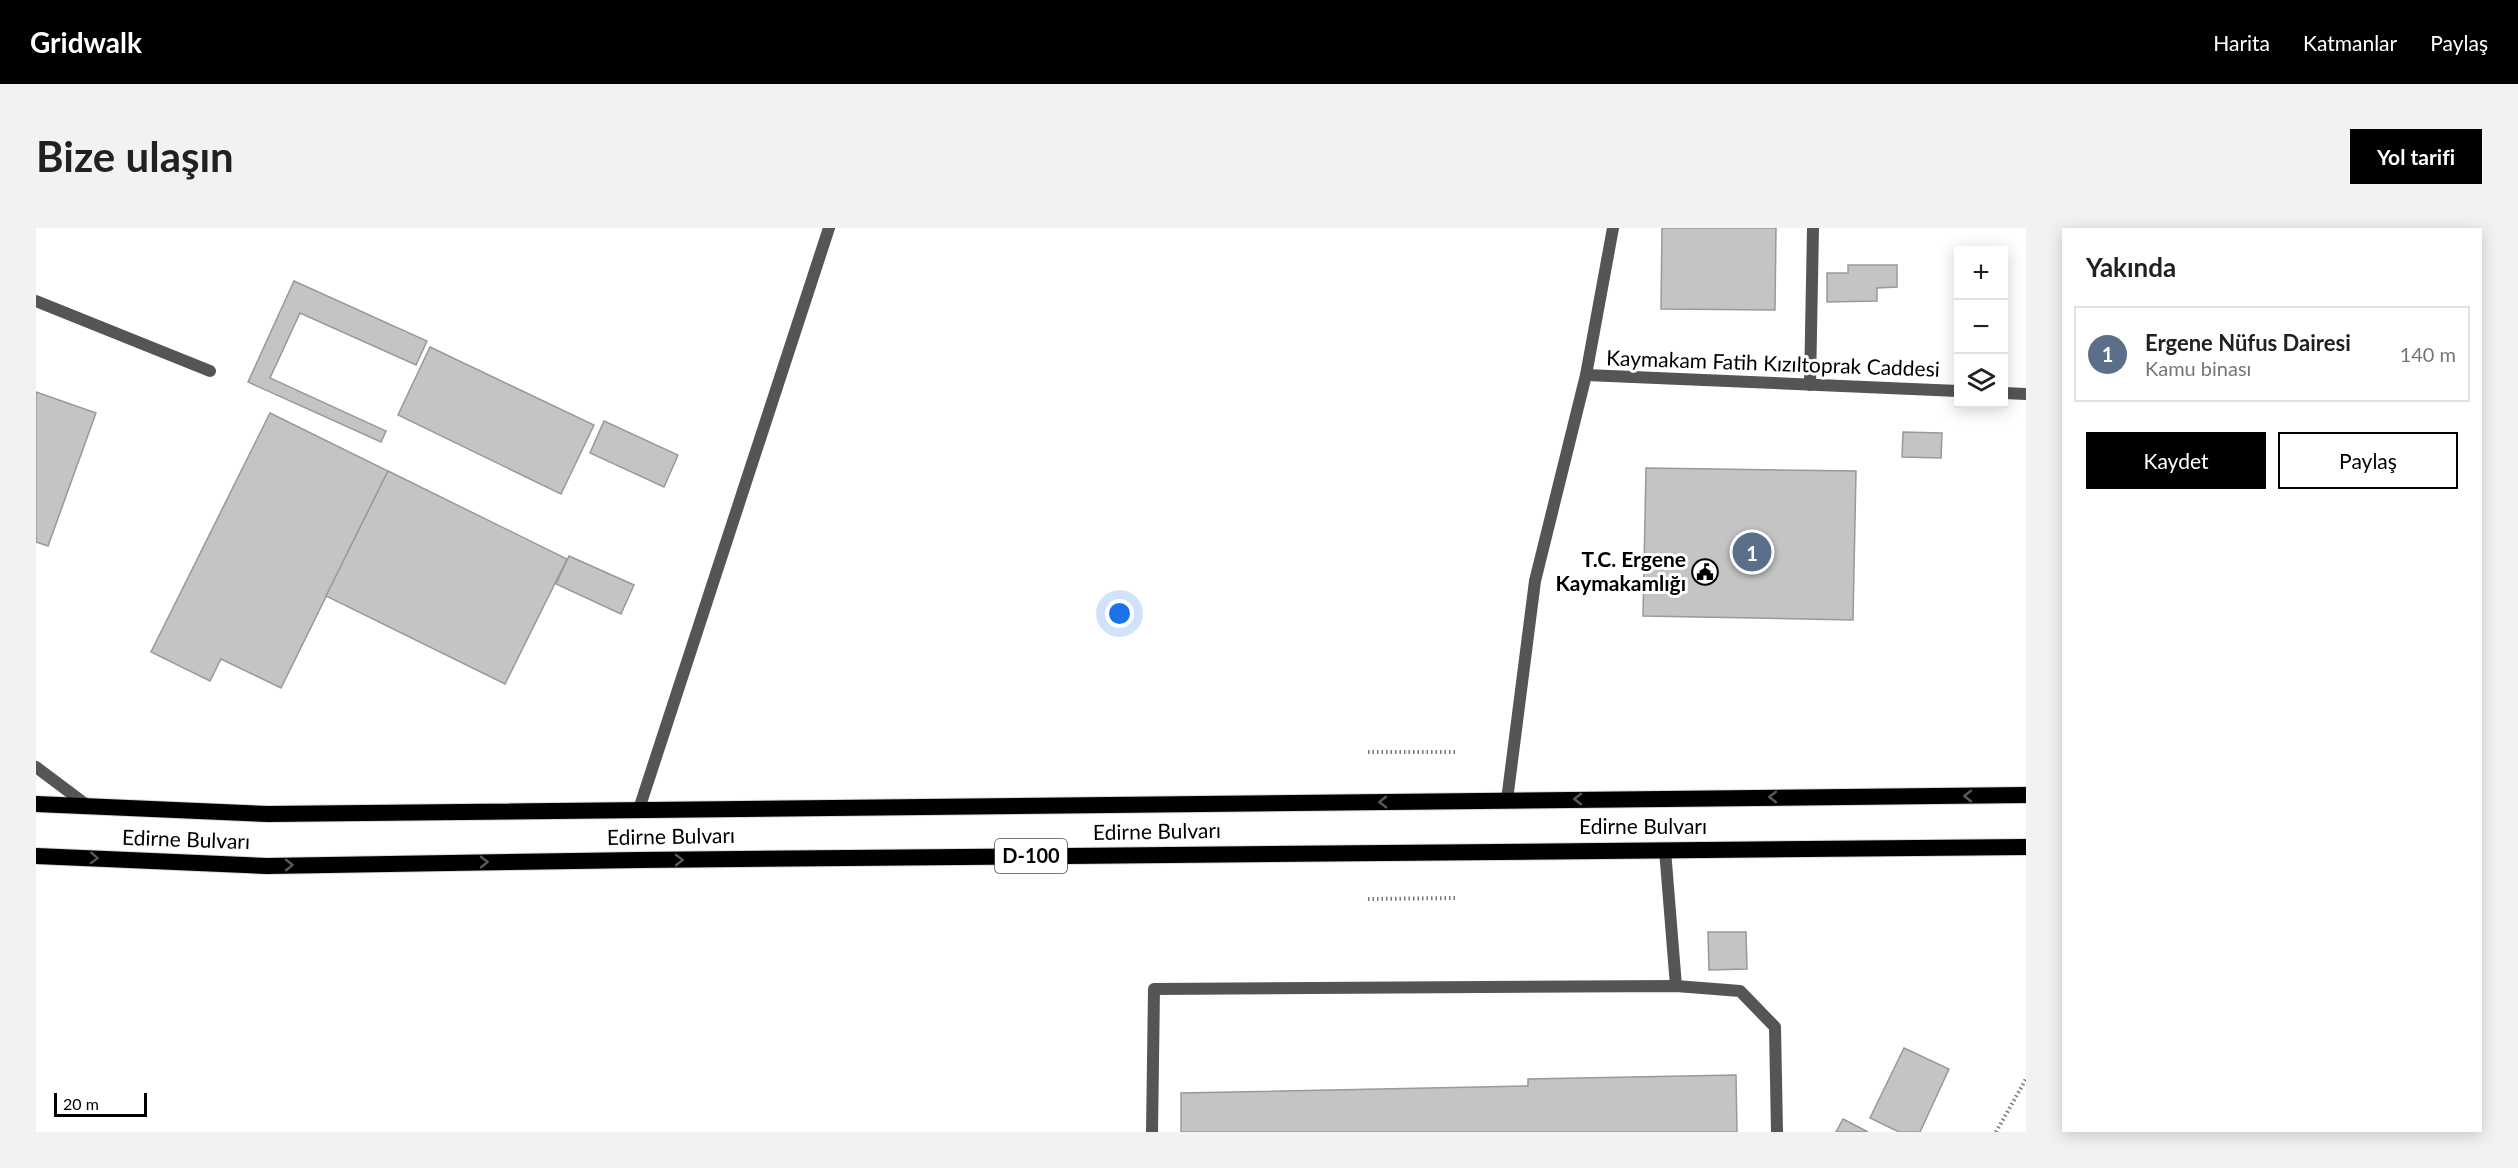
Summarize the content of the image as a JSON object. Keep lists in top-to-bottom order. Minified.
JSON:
{"streets":{"highway":["Edirne Bulvarı","D-100"],"street":["Kaymakam Fatih Kızıltoprak Caddesi"]},"places":{"public building":["T.C. Ergene Kaymakamlığı"]},"scale_bar":"20 m","page":{"header":"Gridwalk","nav":["Harita","Katmanlar","Paylaş"],"buttons":["Yol tarifi",["Kaydet","Paylaş"]],"title":"Bize ulaşın","heading":"Yakında","map_buttons":["+","−"],"list":[{"mark":"1","name":"Ergene Nüfus Dairesi","note":"Kamu binası","value":"140 m"}],"pins":"1","scale":"20 m"}}
